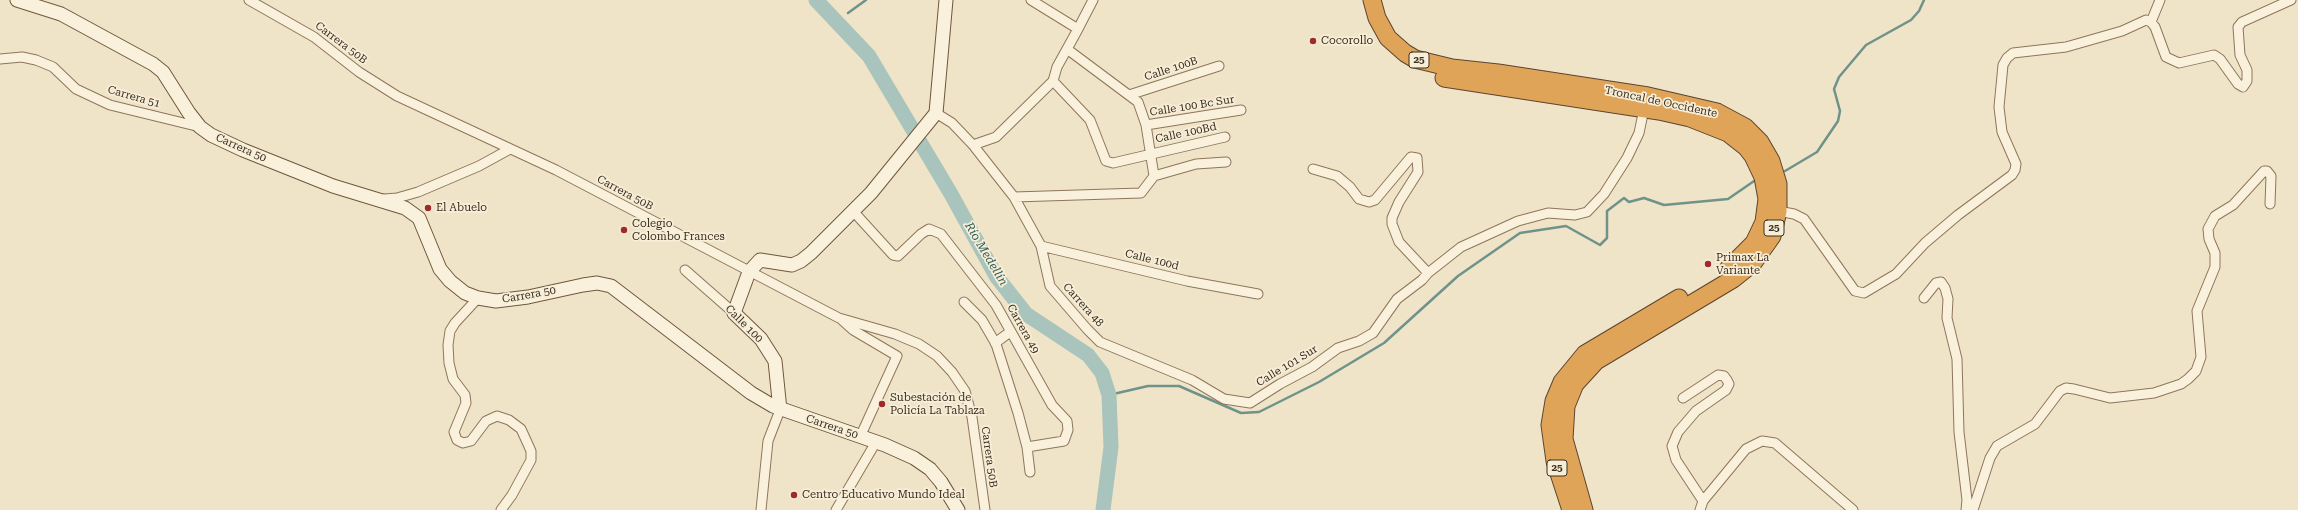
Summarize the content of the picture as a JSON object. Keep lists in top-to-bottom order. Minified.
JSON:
{"streets":{"highway":["25","Troncal de Occidente"],"main road":["Carrera 50","Calle 100"],"street":["Carrera 50B","Calle 100B","Carrera 51","Calle 100 Bc Sur","Calle 100Bd","Calle 100d","Carrera 48","Carrera 49","Calle 101 Sur"]},"crossings":[["Carrera 51","Carrera 50"],["Troncal de Occidente","Calle 101 Sur"],["Carrera 50","Calle 100"],["Calle 100d","Carrera 48"],["Carrera 48","Calle 101 Sur"]],"water":["Río Medellín"],"places":["Cocorollo","El Abuelo","Colegio Colombo Frances","Primax La Variante","Subestación de Policía La Tablaza","Centro Educativo Mundo Ideal"]}
